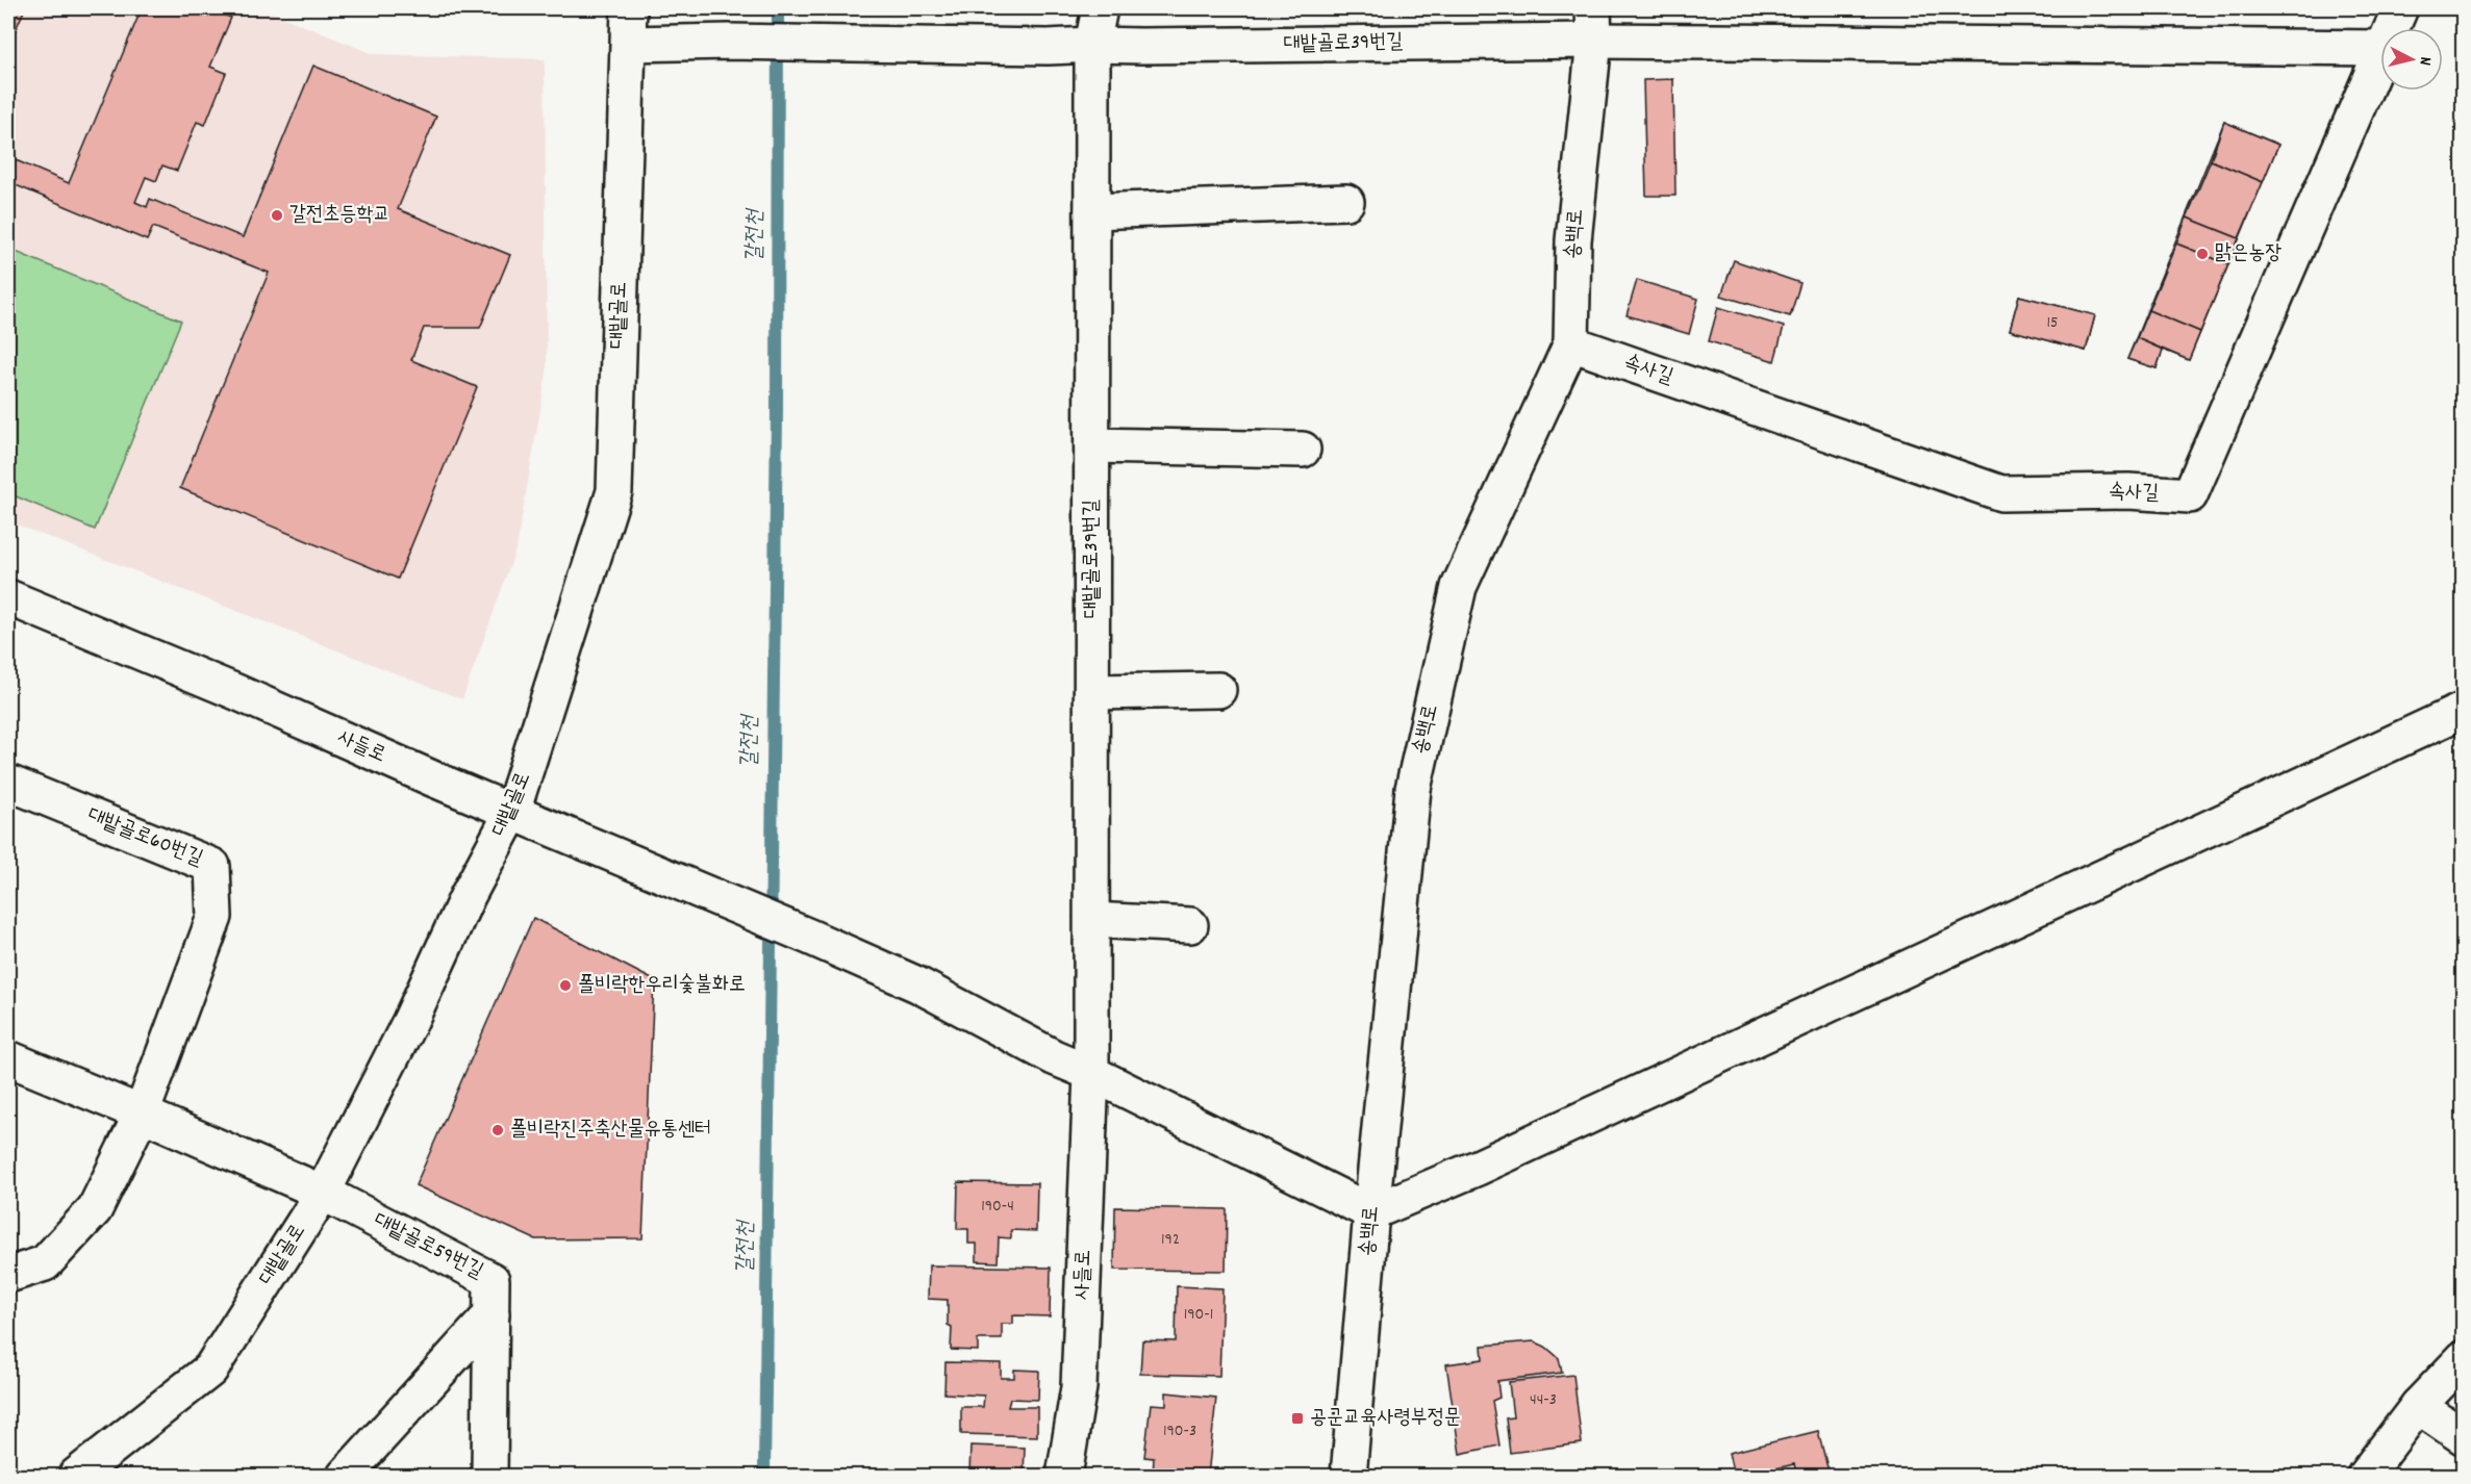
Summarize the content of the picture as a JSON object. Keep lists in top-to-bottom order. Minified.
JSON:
{"streets":{"street":["대밭골로39번길","송백로","대밭골로","속사길","사들로","대밭골로60번길","대밭골로59번길"]},"crossings":[["대밭골로39번길","송백로"],["대밭골로39번길","대밭골로"],["대밭골로39번길","사들로"],["송백로","속사길"],["대밭골로","사들로"],["대밭골로","대밭골로59번길"]],"water":["갈전천"],"places":{"other":["갈전초등학교","맑은농장","폴비락한우리숯불화로","폴비락진주축산물유통센터"],"transit":["공군교육사령부정문"]},"house_numbers":["15","190-4","192","190-1","44-3","190-3"],"north":"right"}
